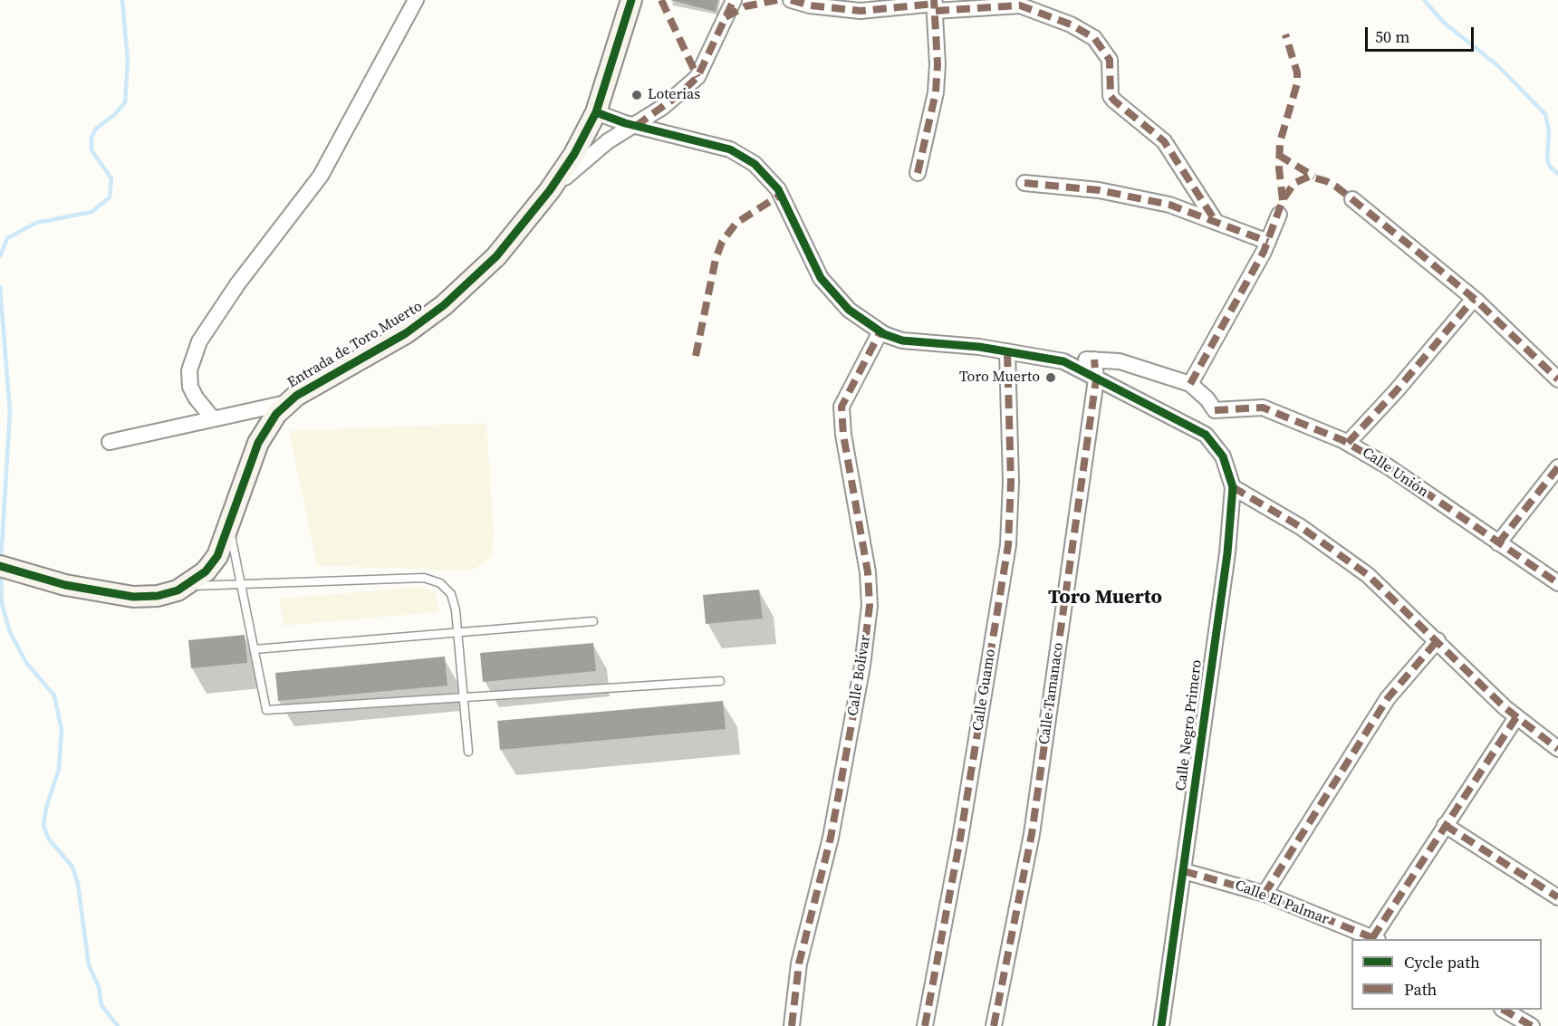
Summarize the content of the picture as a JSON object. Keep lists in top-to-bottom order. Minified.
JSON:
{"streets":{"street":["Entrada de Toro Muerto","Calle Unión","Calle Bolívar","Calle Guamo","Calle Tamanaco","Calle Negro Primero","Calle El Palmar"]},"crossings":[["Calle Negro Primero","Calle El Palmar"]],"districts":["Toro Muerto"],"places":["Loterias","Toro Muerto"],"legend":["Cycle path","Path"],"scale_bar":"50 m"}
